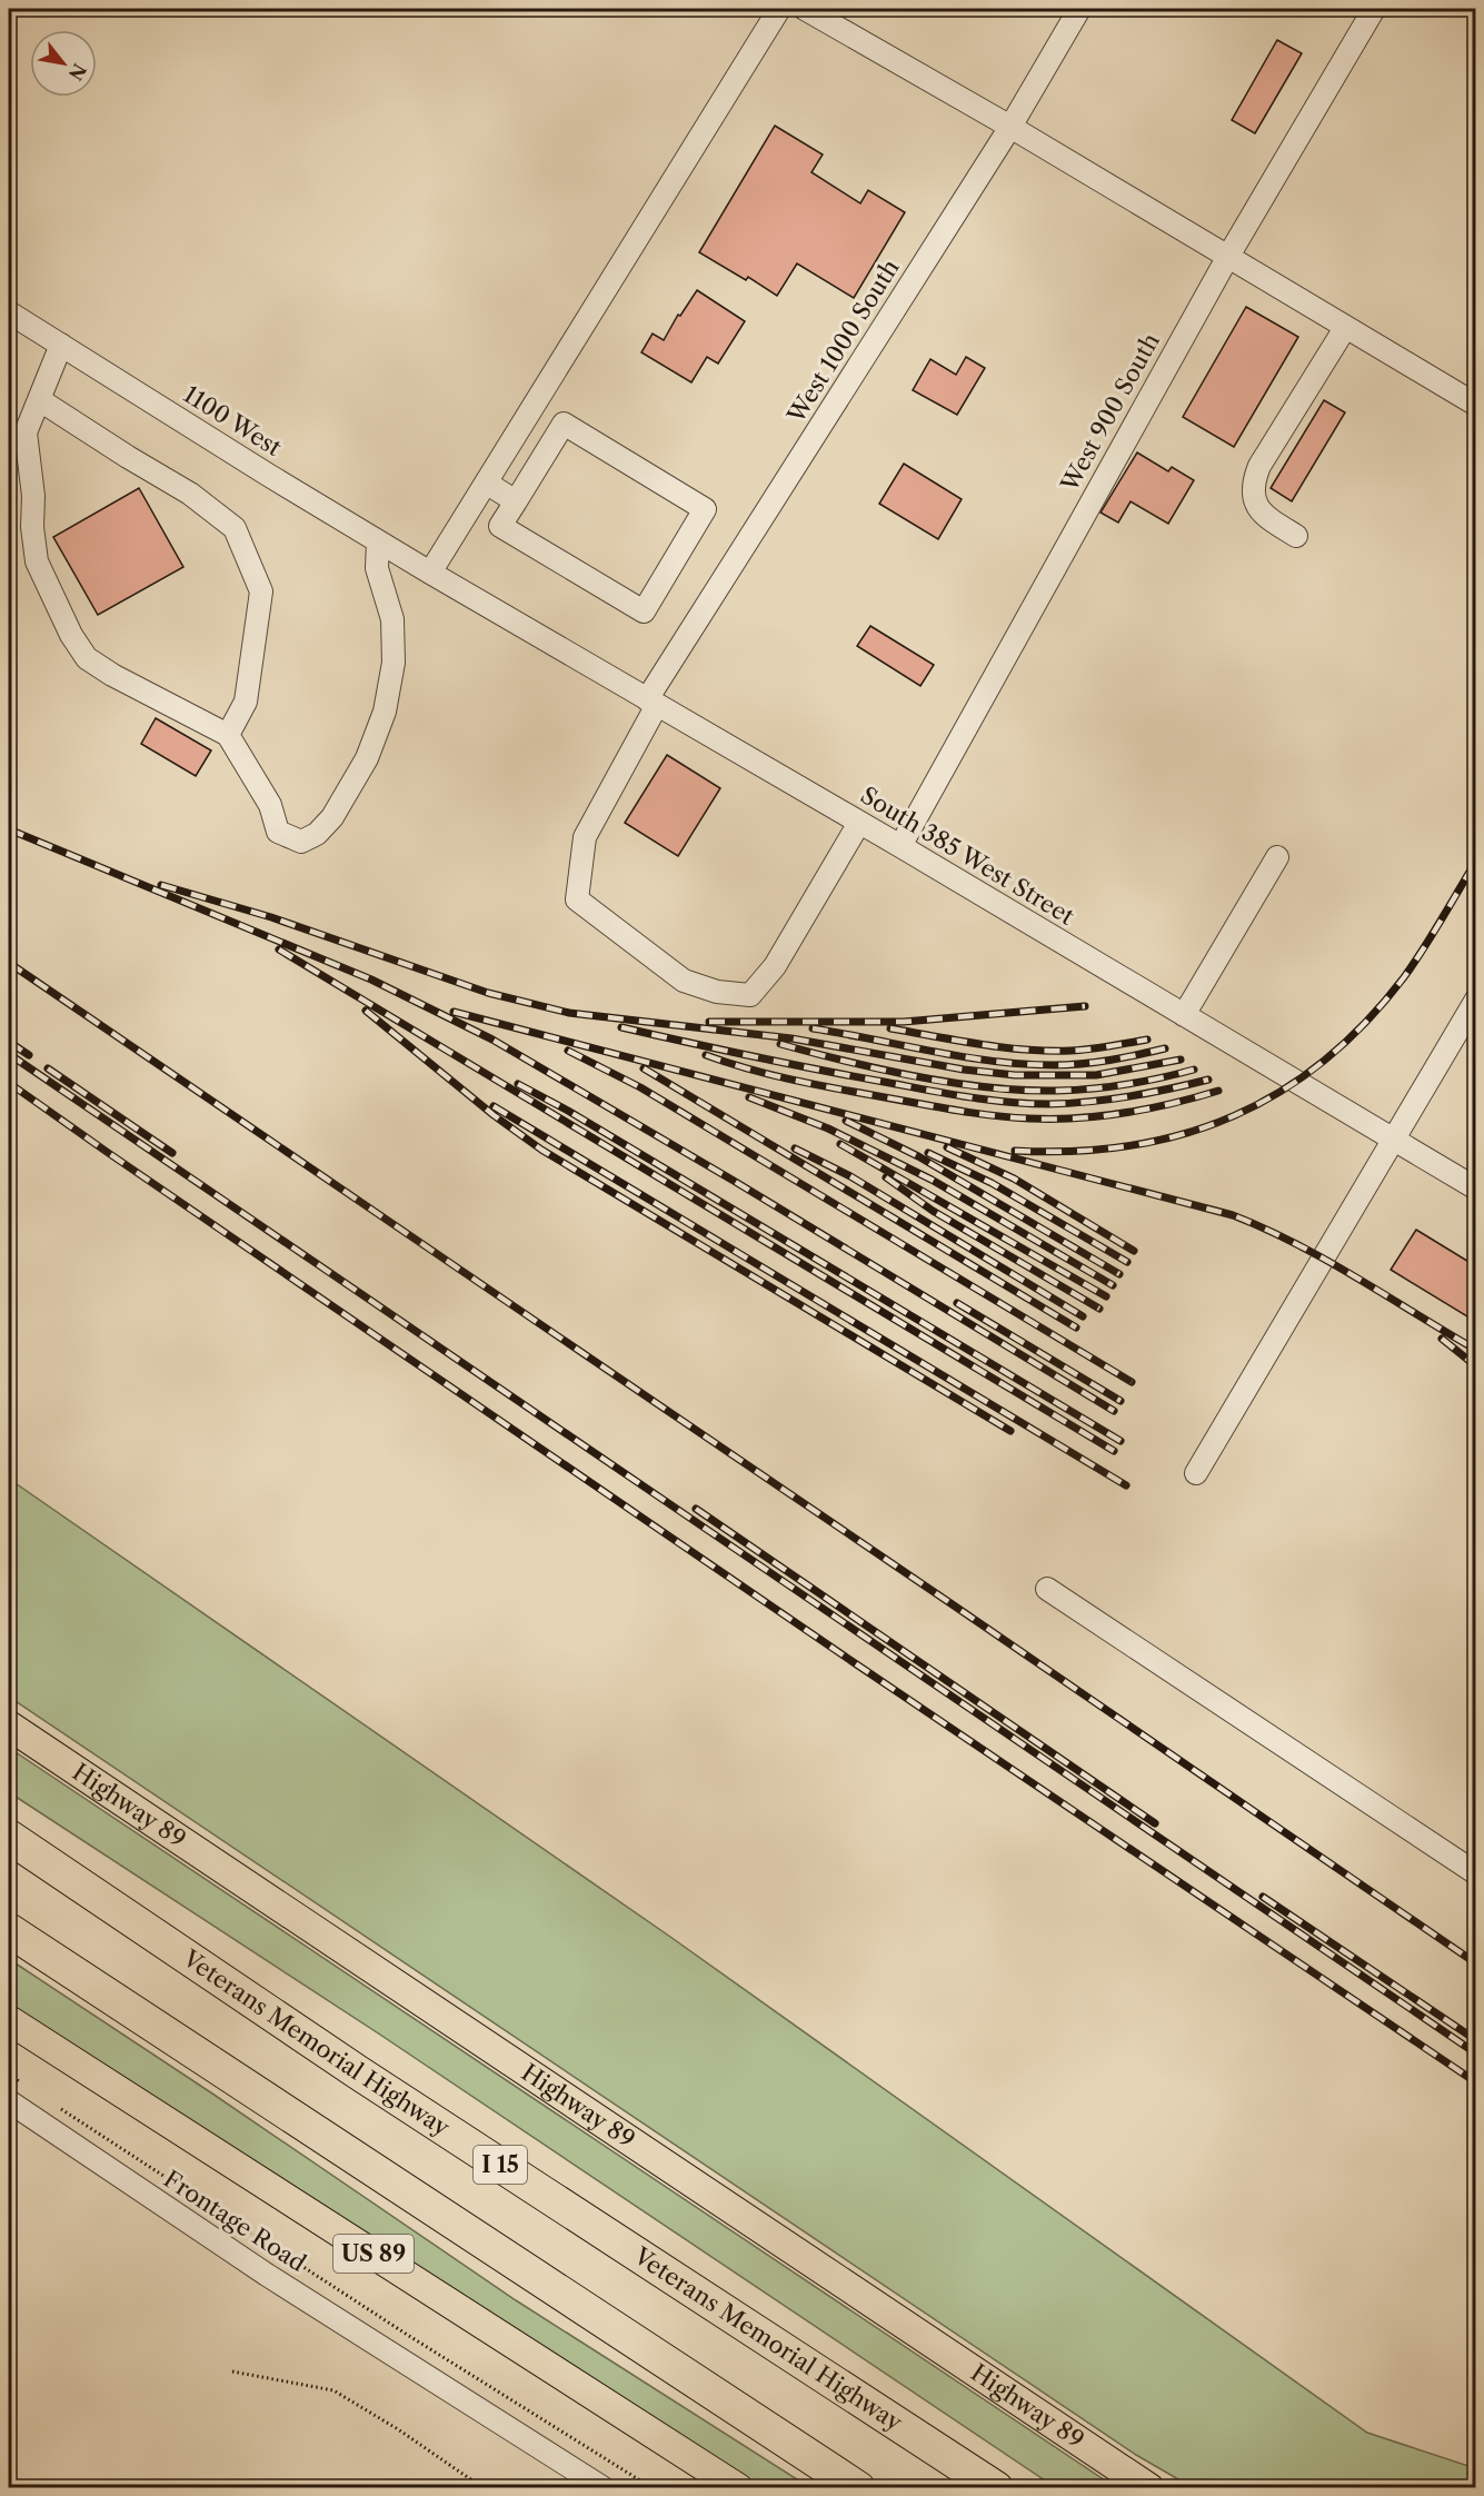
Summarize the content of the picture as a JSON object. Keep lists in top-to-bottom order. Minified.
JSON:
{"streets":{"highway":["Veterans Memorial Highway","I 15"],"main road":["Highway 89","US 89"],"street":["West 1000 South","West 900 South","1100 West","South 385 West Street","Frontage Road"]},"crossings":[["West 1000 South","South 385 West Street"],["West 900 South","South 385 West Street"],["1100 West","South 385 West Street"]],"north":"bottom right"}
